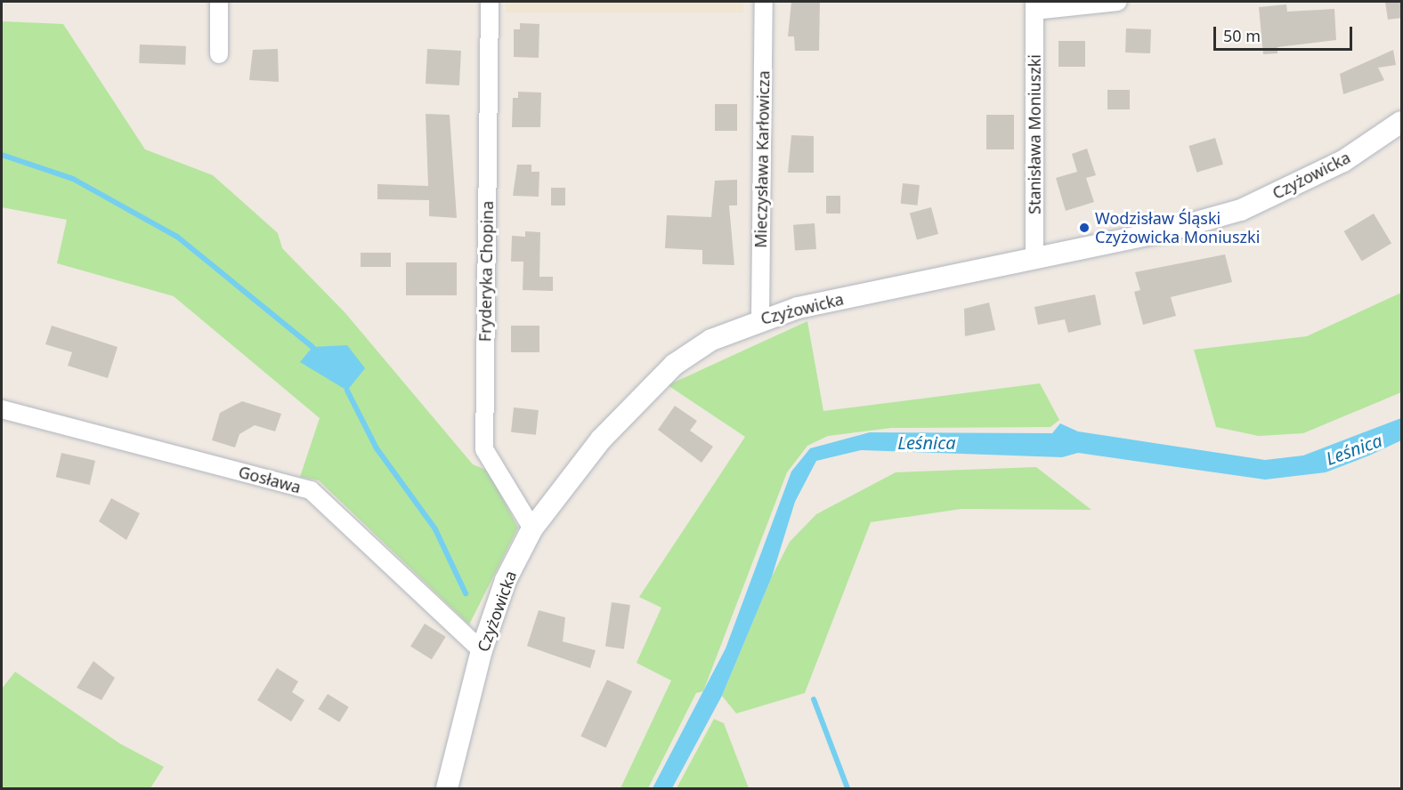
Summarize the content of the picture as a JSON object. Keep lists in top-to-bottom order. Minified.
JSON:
{"streets":{"street":["Stanisława Moniuszki","Mieczysława Karłowicza","Czyżowicka","Fryderyka Chopina","Gosława"]},"crossings":[["Stanisława Moniuszki","Czyżowicka"],["Mieczysława Karłowicza","Czyżowicka"],["Czyżowicka","Fryderyka Chopina"],["Czyżowicka","Gosława"]],"water":["Leśnica"],"places":["Wodzisław Śląski Czyżowicka Moniuszki"],"scale_bar":"50 m"}
